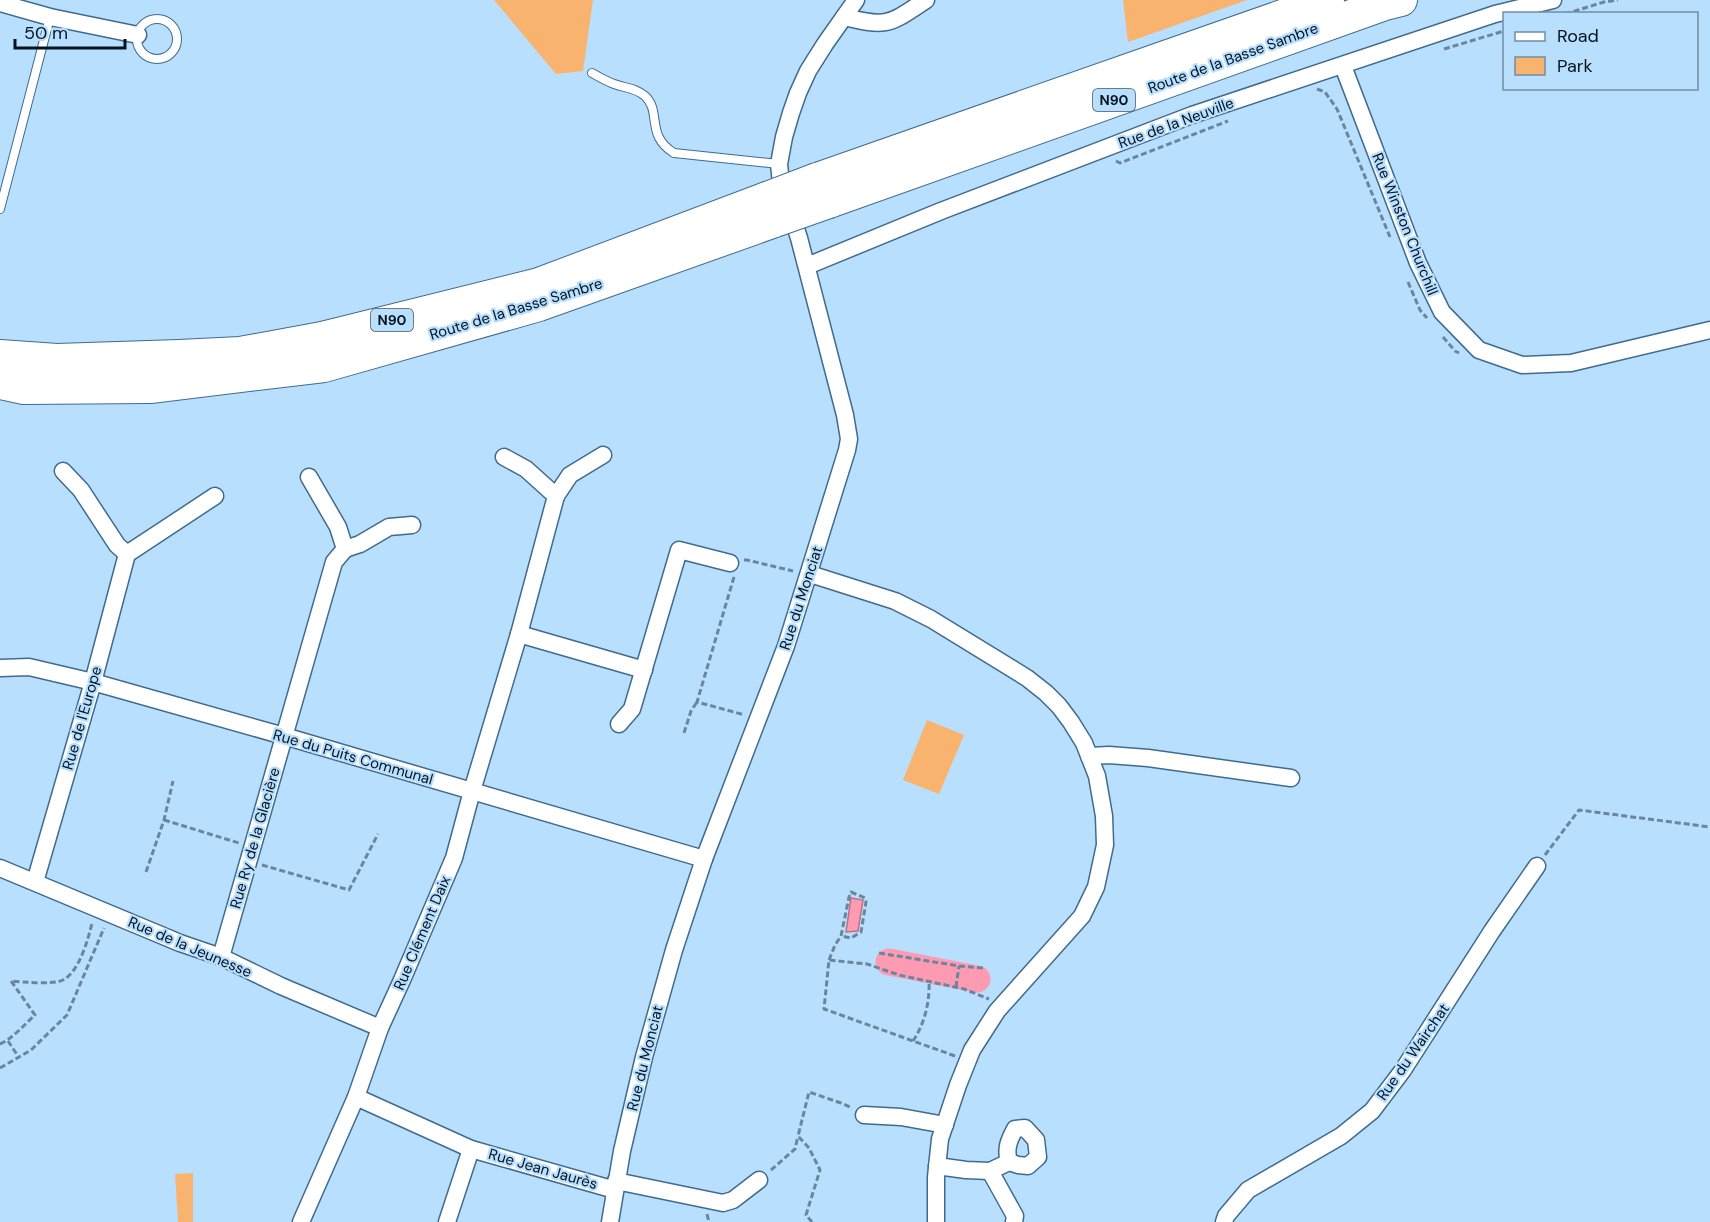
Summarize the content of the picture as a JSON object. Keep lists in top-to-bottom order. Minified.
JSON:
{"streets":{"highway":["Route de la Basse Sambre","N90"],"street":["Rue de la Neuville","Rue Winston Churchill","Rue du Monciat","Rue de l'Europe","Rue du Puits Communal","Rue Ry de la Glacière","Rue Clément Daix","Rue de la Jeunesse","Rue du Wairchat","Rue Jean Jaurès"]},"crossings":[["Route de la Basse Sambre","N90"],["Rue de la Neuville","Rue Winston Churchill"],["Rue de la Neuville","Rue du Monciat"],["Rue du Monciat","Rue du Puits Communal"],["Rue du Monciat","Rue Jean Jaurès"],["Rue de l'Europe","Rue du Puits Communal"],["Rue de l'Europe","Rue de la Jeunesse"],["Rue du Puits Communal","Rue Ry de la Glacière"],["Rue du Puits Communal","Rue Clément Daix"],["Rue Ry de la Glacière","Rue de la Jeunesse"],["Rue Clément Daix","Rue de la Jeunesse"],["Rue Clément Daix","Rue Jean Jaurès"]],"legend":["Road","Park"],"scale_bar":"50 m"}
